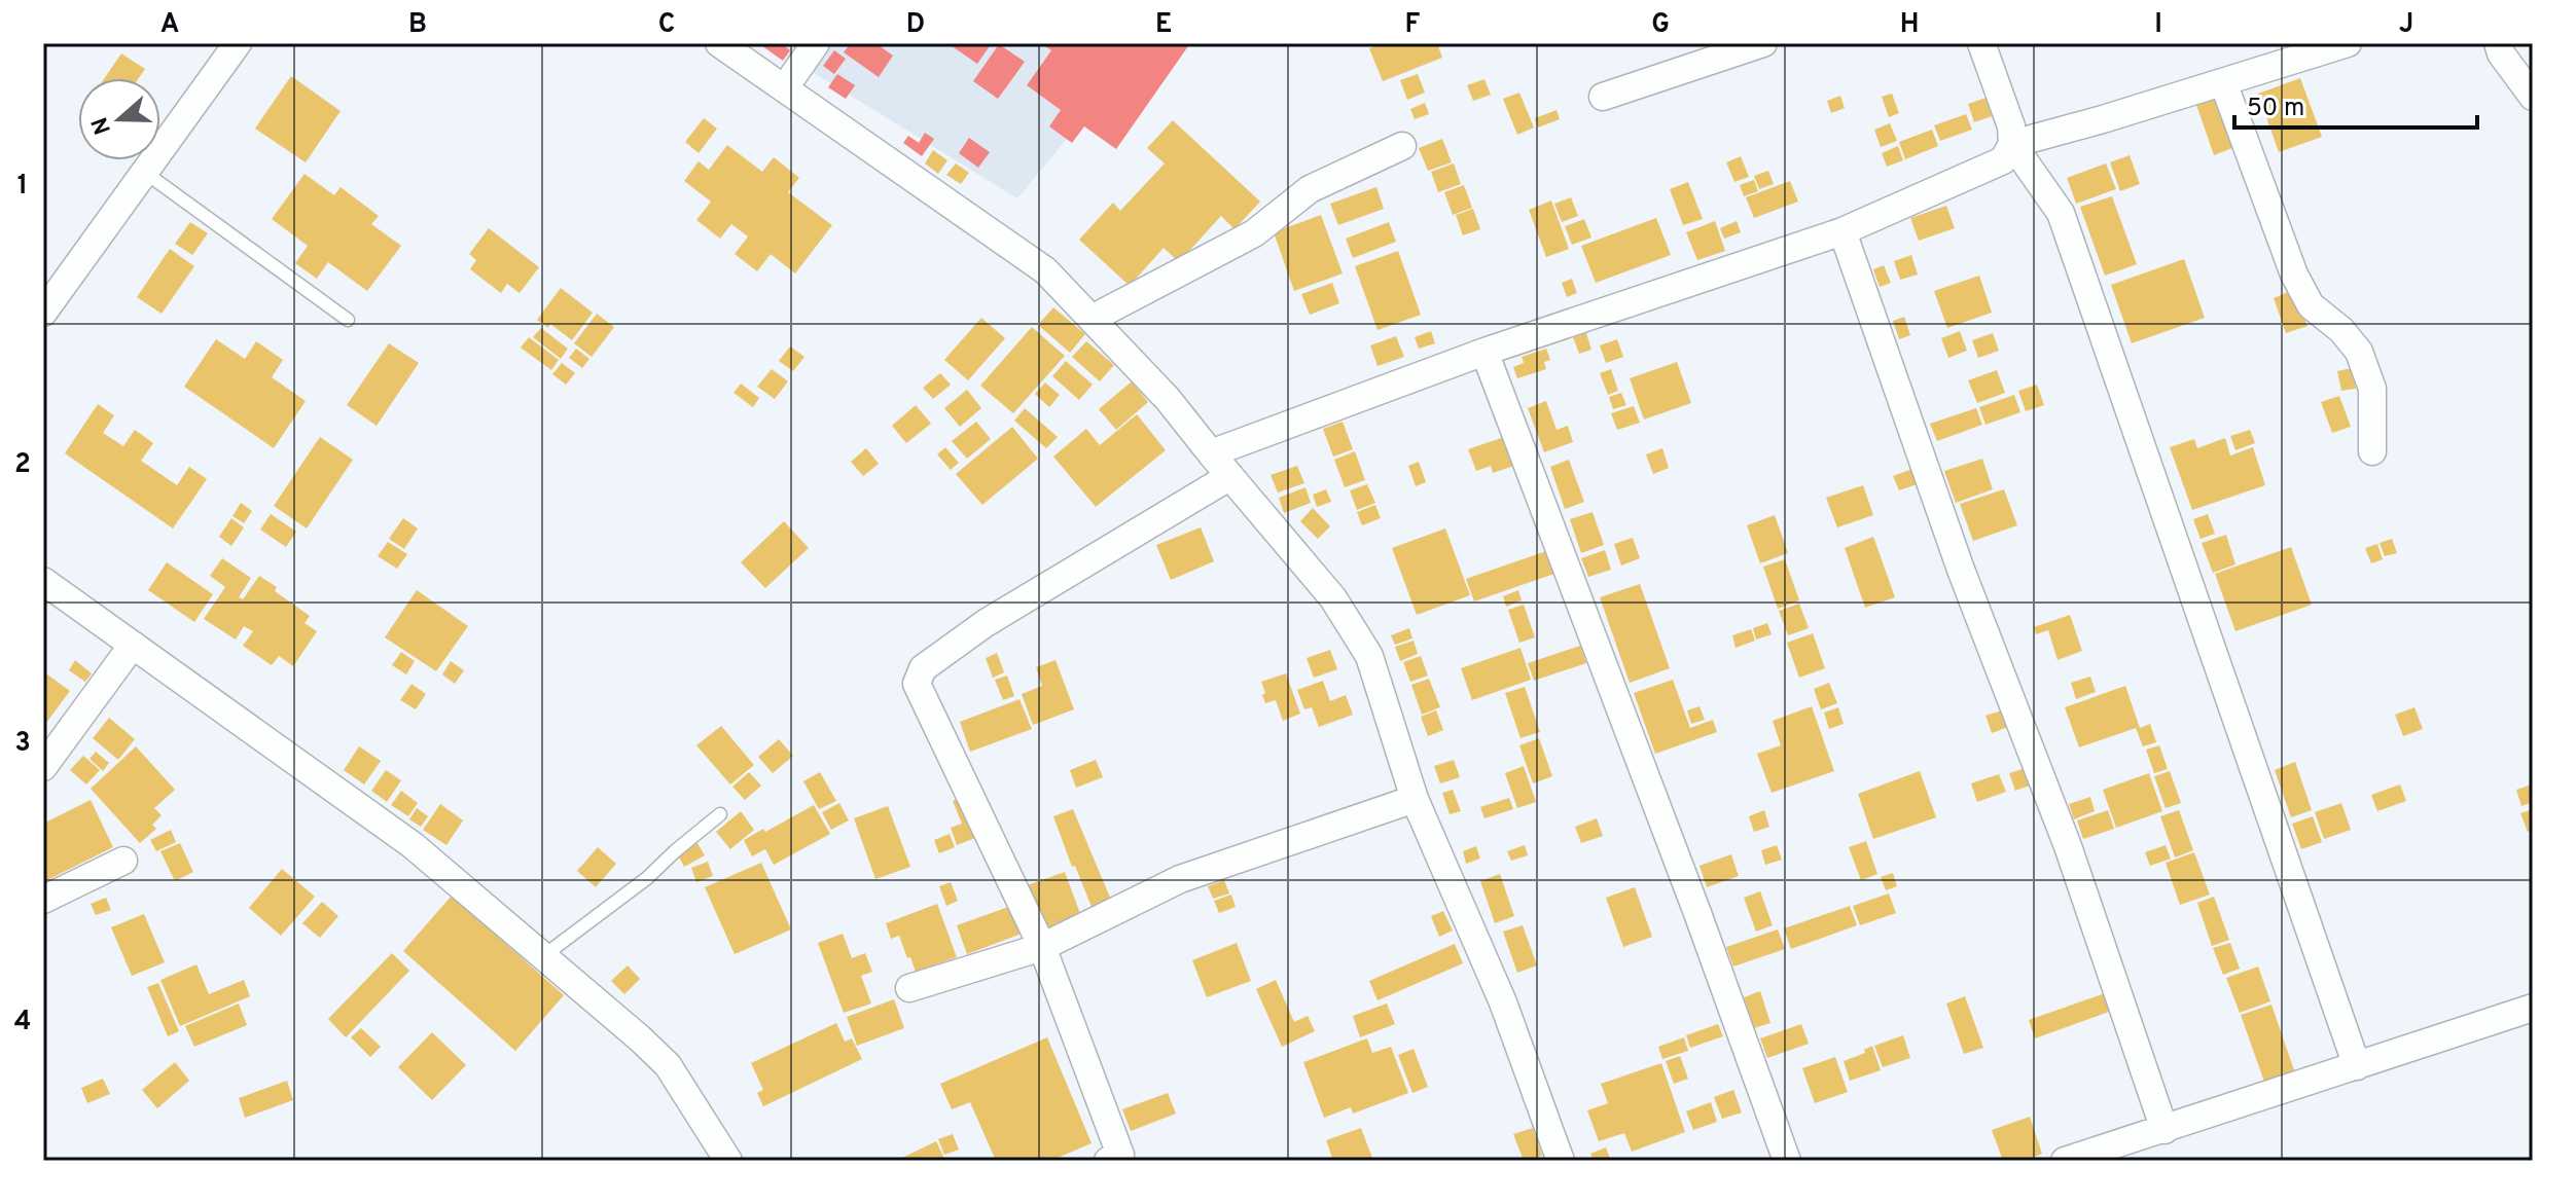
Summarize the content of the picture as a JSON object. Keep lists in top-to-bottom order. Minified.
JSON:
{"scale_bar":"50 m","north":"left","grid":{"columns":["A","B","C","D","E","F","G","H","I","J"],"rows":["1","2","3","4"]}}
